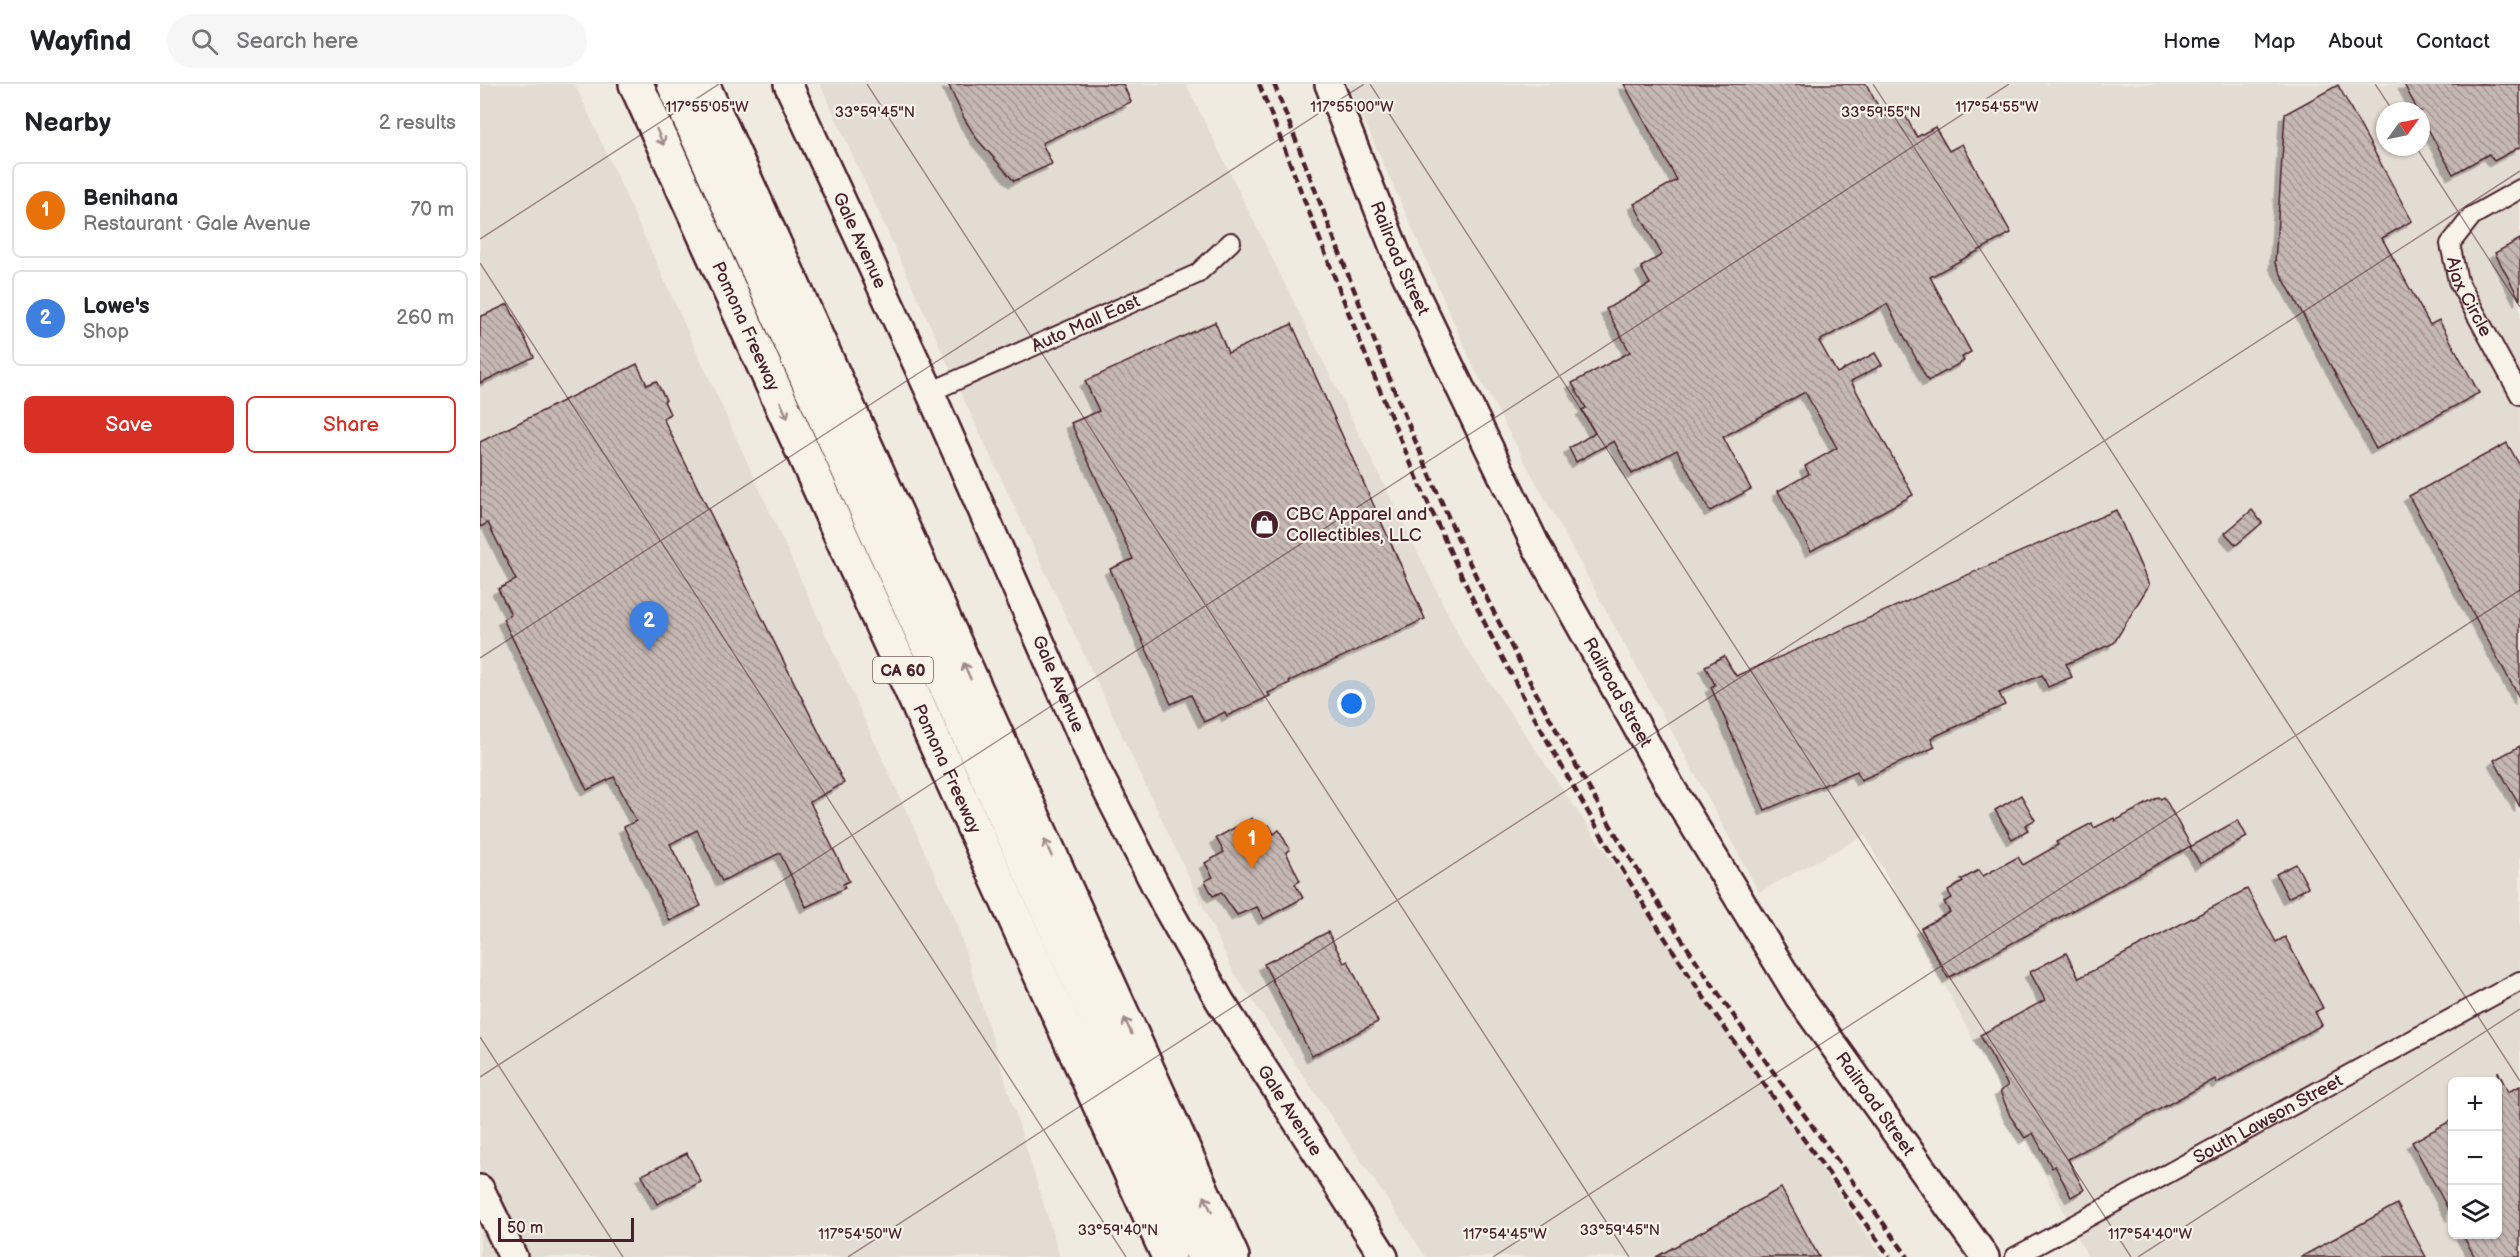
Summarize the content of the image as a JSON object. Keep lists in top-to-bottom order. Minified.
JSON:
{"streets":{"highway":["Pomona Freeway","CA 60"],"street":["Gale Avenue","Railroad Street","Ajax Circle","Auto Mall East","South Lawson Street"]},"crossings":[["Gale Avenue","Auto Mall East"]],"places":{"shop":["CBC Apparel and Collectibles, LLC"]},"scale_bar":"50 m","north":"top right","page":{"header":"Wayfind","search":"Search here","nav":["Home","Map","About","Contact"],"heading":["Nearby","2 results"],"list":[{"mark":"1","name":"Benihana","note":"Restaurant · Gale Avenue","value":"70 m"},{"mark":"2","name":"Lowe's","note":"Shop","value":"260 m"}],"buttons":["Save","Share"],"pins":["2","1"],"map_buttons":["+","−"],"scale":"50 m"},"coordinates":["117°55'05\"W","117°55'00\"W","117°54'55\"W","33°59'45\"N","33°59'55\"N","33°59'40\"N","117°54'50\"W","117°54'45\"W","117°54'40\"W"]}
